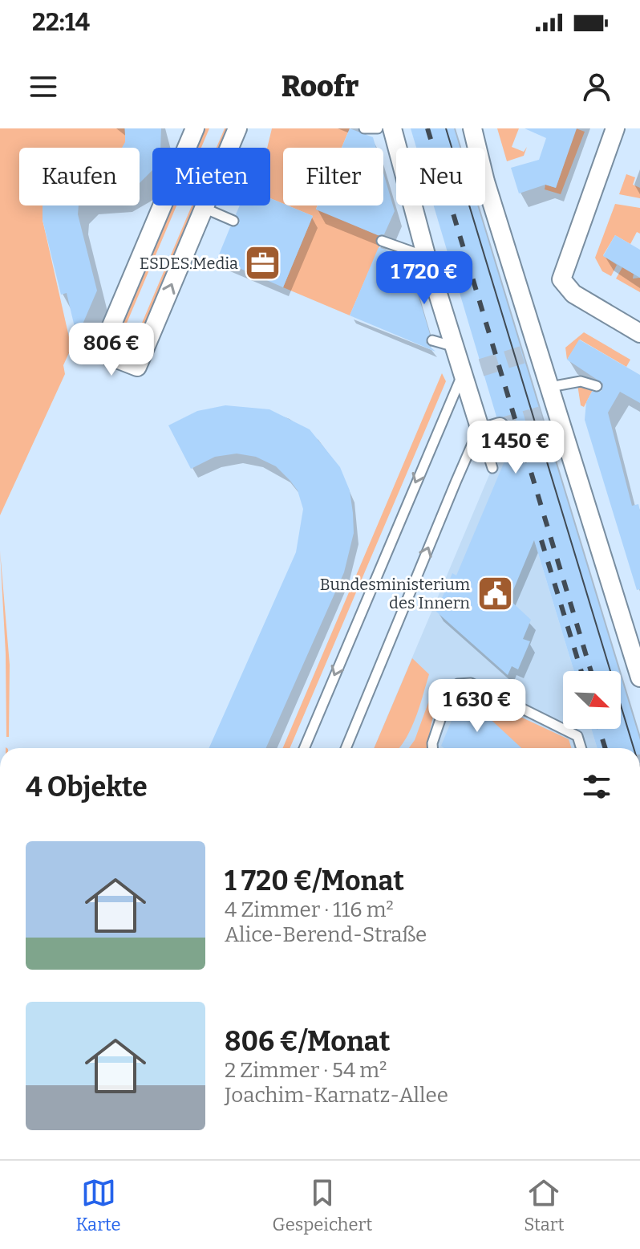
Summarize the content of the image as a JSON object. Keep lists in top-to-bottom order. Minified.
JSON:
{"places":{"office":["ESDES.Media"],"public building":["Bundesministerium des Innern"]},"north":"bottom right","page":{"status":"22:14","header":"Roofr","chip":["Kaufen","Mieten","Filter","Neu"],"price":["1 720 €","806 €","1 450 €","1 630 €"],"heading":"4 Objekte","list":[{"name":"1 720 €/Monat","note":"4 Zimmer · 116 m² · Alice-Berend-Straße"},{"name":"806 €/Monat","note":"2 Zimmer · 54 m² · Joachim-Karnatz-Allee"}],"tabs":["Karte","Gespeichert","Start"]}}
